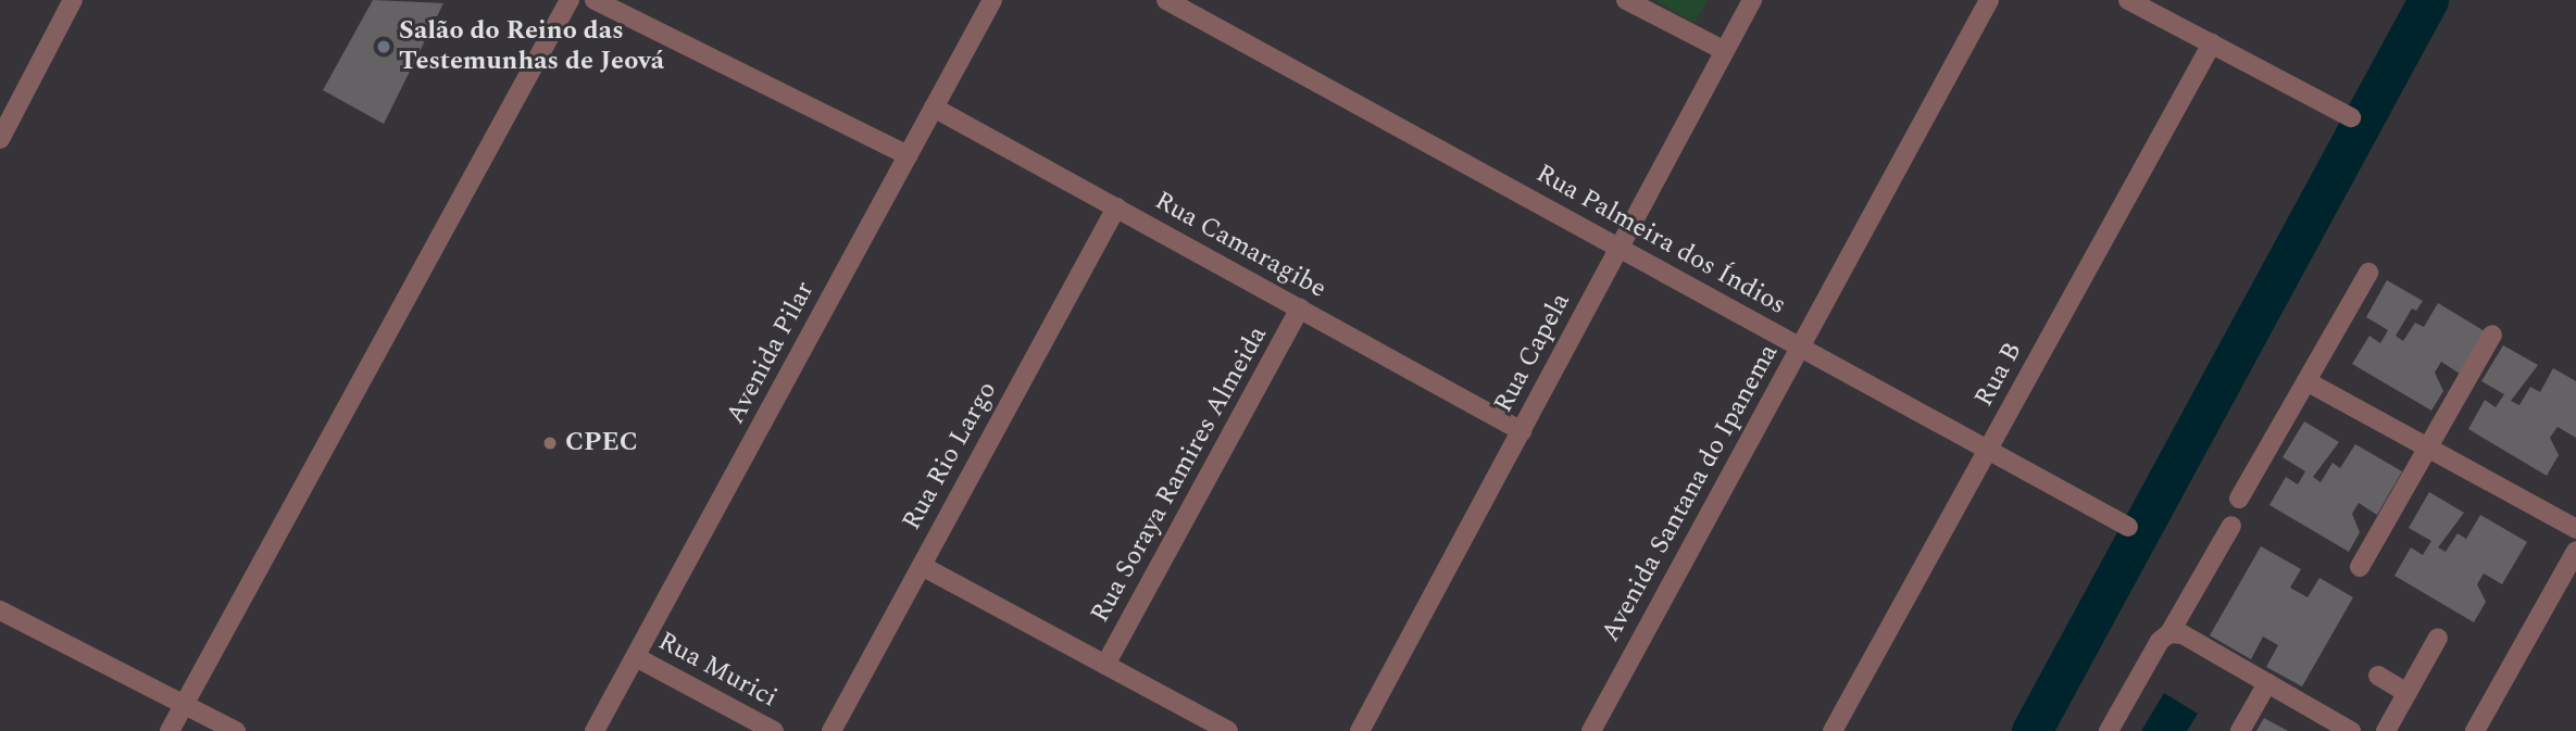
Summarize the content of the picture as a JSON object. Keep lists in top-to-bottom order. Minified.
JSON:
{"streets":{"street":["Rua Palmeira dos Índios","Rua Camaragibe","Avenida Pilar","Rua Capela","Rua B","Rua Rio Largo","Rua Soraya Ramires Almeida","Avenida Santana do Ipanema","Rua Murici"]},"crossings":[["Rua Palmeira dos Índios","Rua Capela"],["Rua Palmeira dos Índios","Rua B"],["Rua Palmeira dos Índios","Avenida Santana do Ipanema"],["Rua Camaragibe","Avenida Pilar"],["Rua Camaragibe","Rua Capela"],["Rua Camaragibe","Rua Rio Largo"],["Rua Camaragibe","Rua Soraya Ramires Almeida"],["Avenida Pilar","Rua Murici"]],"places":["Salão do Reino das Testemunhas de Jeová","CPEC"]}
